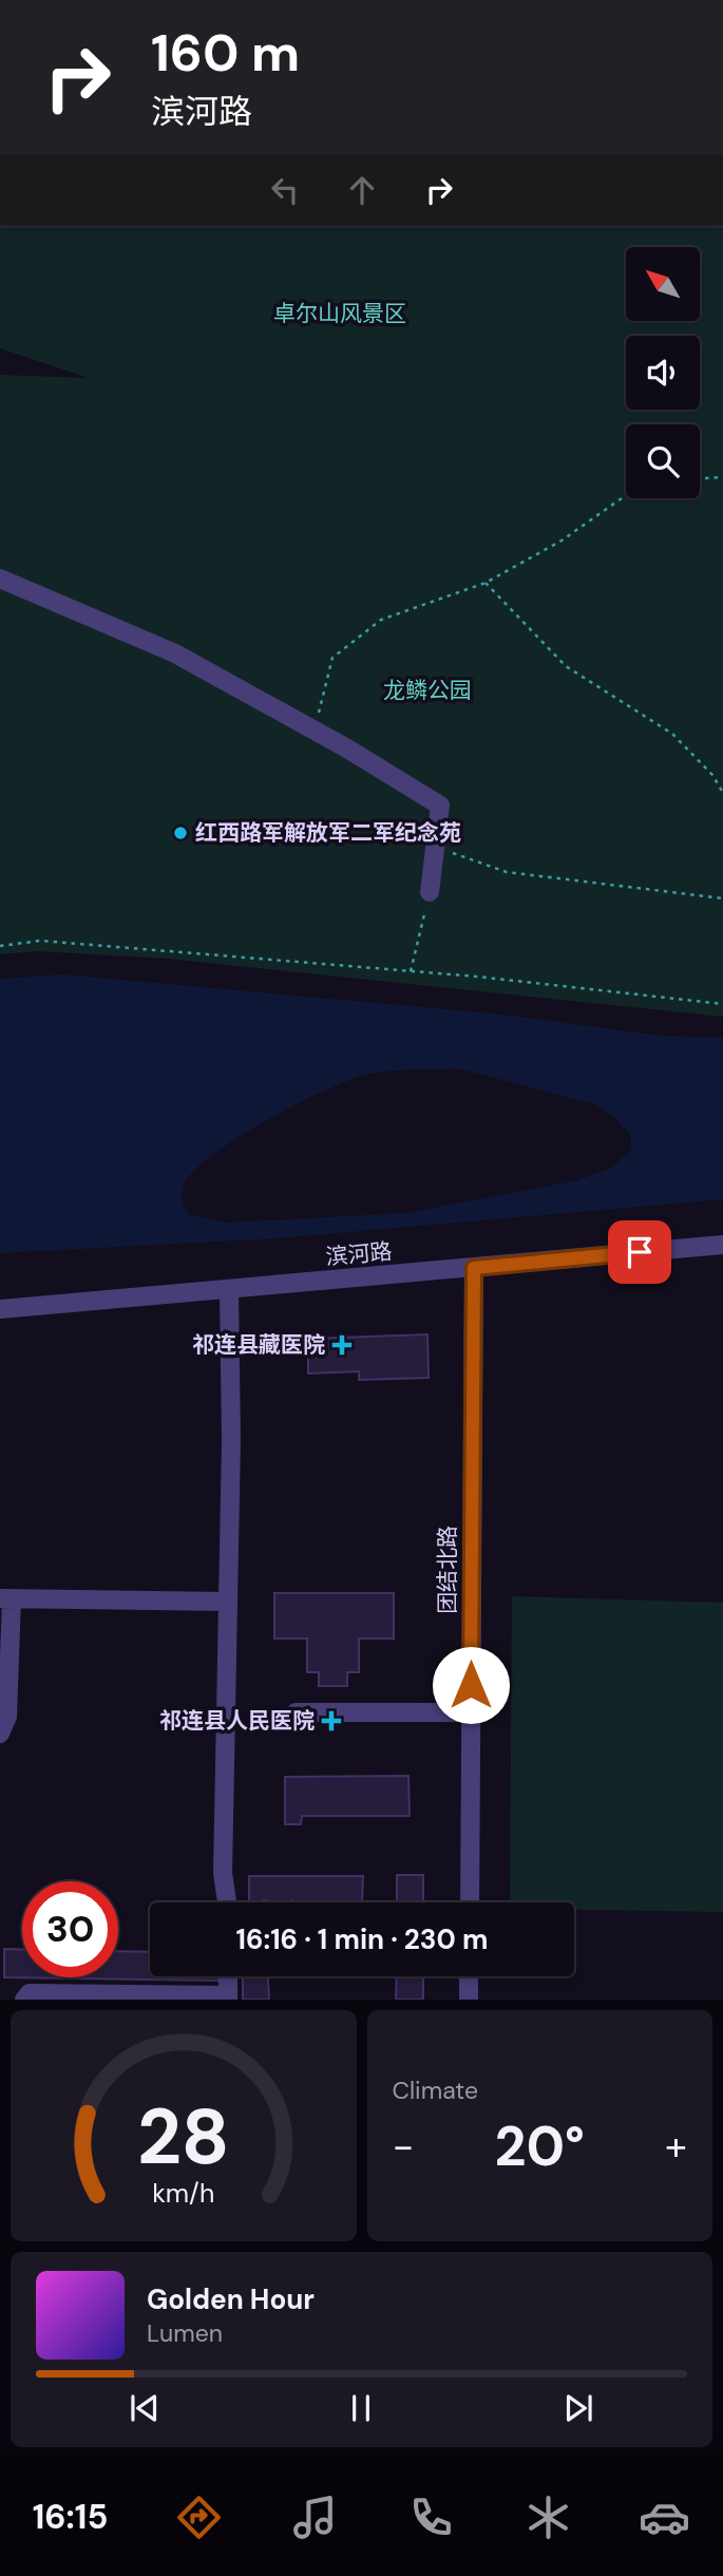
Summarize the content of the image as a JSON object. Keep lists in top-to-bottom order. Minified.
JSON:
{"streets":{"street":["滨河路","团结北路"]},"crossings":[["滨河路","团结北路"]],"parks":["卓尔山风景区","龙鳞公园"],"places":{"other":["红西路军解放军二军纪念苑"],"health":["祁连县藏医院","祁连县人民医院"]},"north":"top left","page":{"turn":["160 m","滨河路"],"limit":"30","trip":"16:16 · 1 min · 230 m","tile":"Climate","heat":["−","20°","+"],"song":["Golden Hour","Lumen"],"tabs":"16:15","gauge":["28","km/h"]}}
